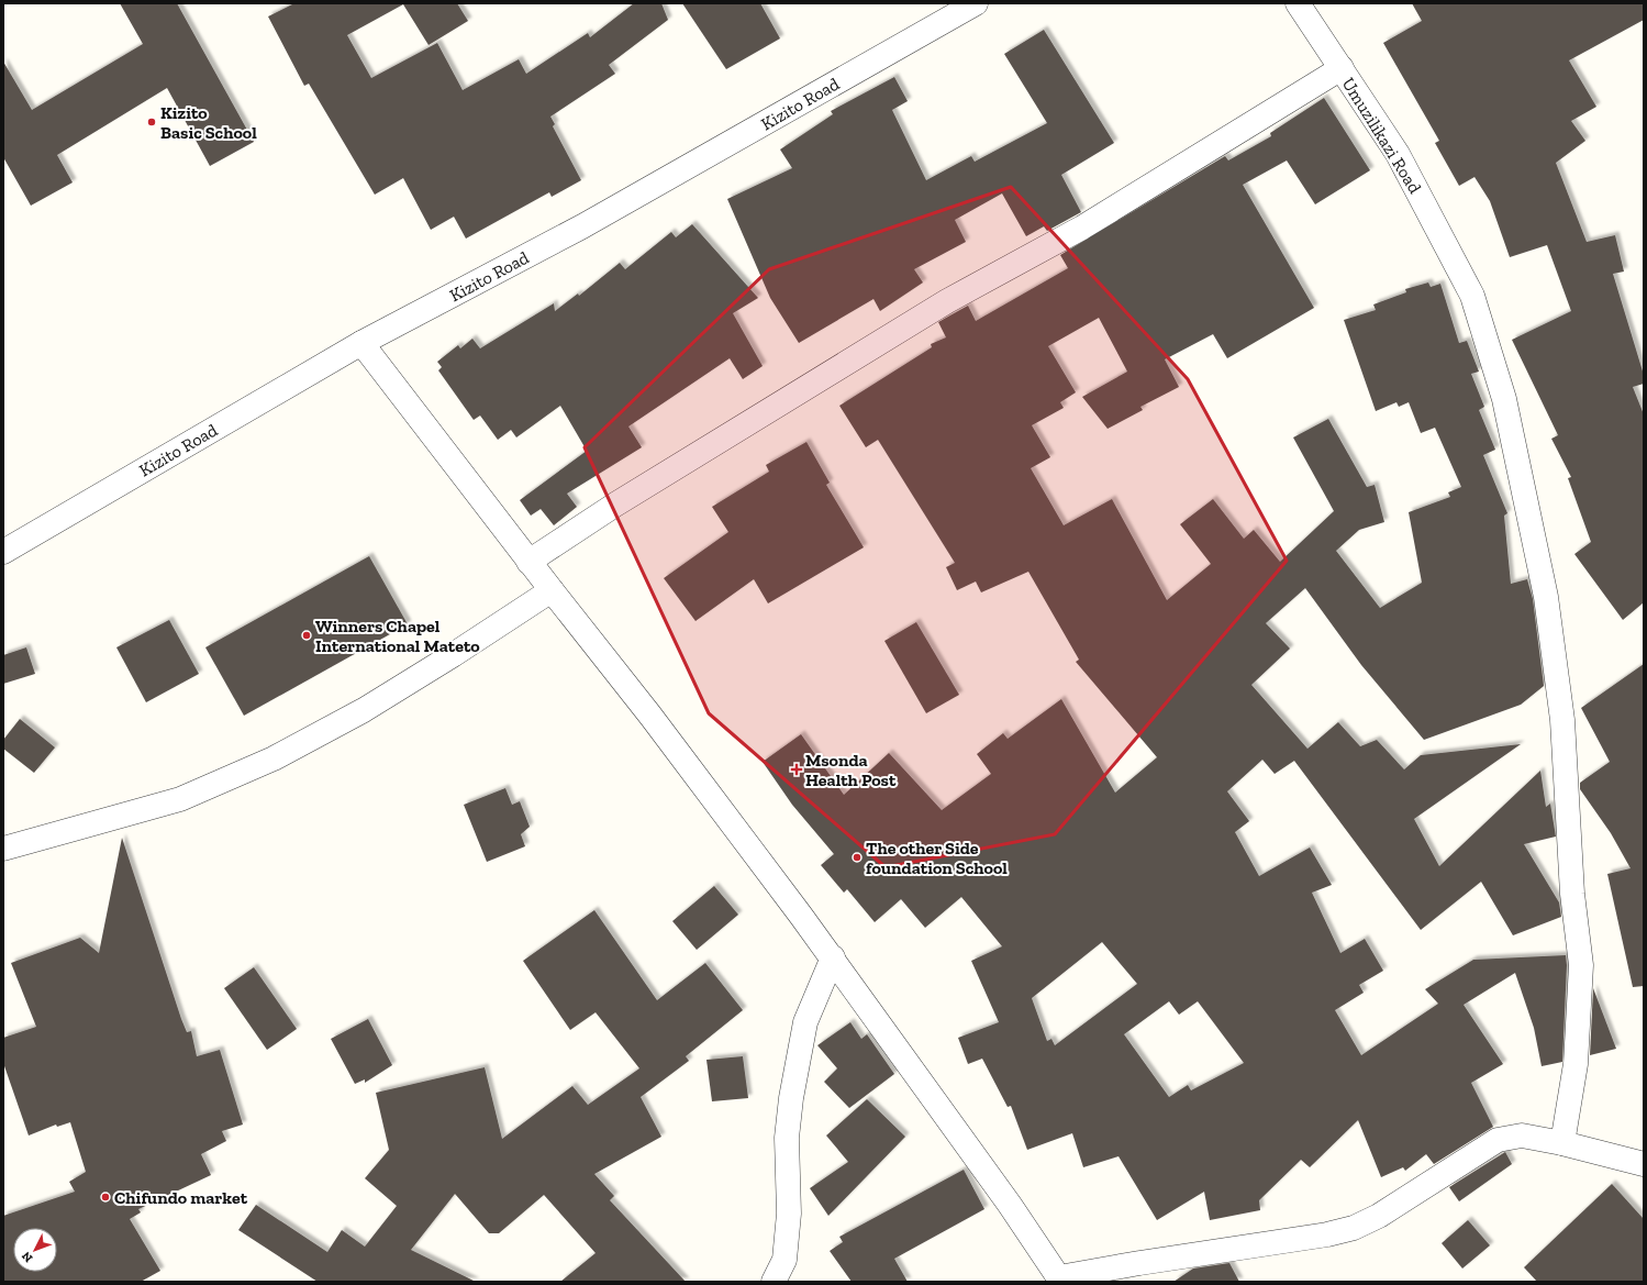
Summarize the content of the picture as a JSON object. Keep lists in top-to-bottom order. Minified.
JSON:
{"streets":{"street":["Kizito Road","Umuzilikazi Road"]},"places":{"other":["Kizito Basic School","Winners Chapel International Mateto","The other Side foundation School","Chifundo market"],"health":["Msonda Health Post"]},"north":"bottom left"}
